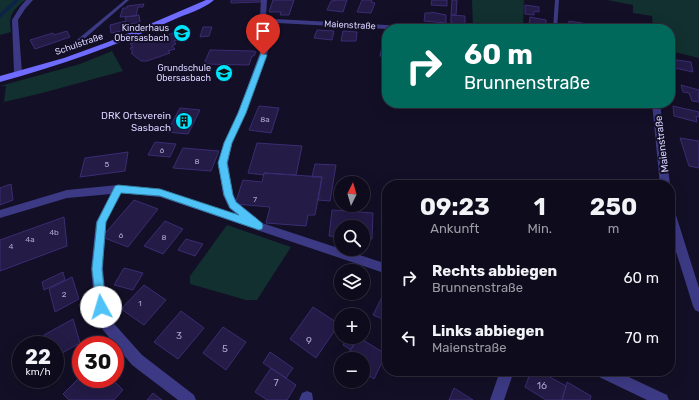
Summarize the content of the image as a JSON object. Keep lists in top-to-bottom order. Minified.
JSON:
{"streets":{"main road":["Schulstraße"],"street":["Maienstraße"]},"places":{"school or university":["Kinderhaus Obersasbach","Grundschule Obersasbach"],"building":["DRK Ortsverein Sasbach"]},"house_numbers":["8a","6","8","5","7","4b","6","8","4a","4","2","1","3","9","5","7","16"],"north":"top","page":{"turn":["60 m","Brunnenstraße"],"map_buttons":["+","−"],"eta":["09:23","Ankunft","1","Min.","250","m"],"list":[{"name":"Rechts abbiegen","note":"Brunnenstraße","value":"60 m"},{"name":"Links abbiegen","note":"Maienstraße","value":"70 m"}],"speed":"22 km/h","limit":"30"}}
